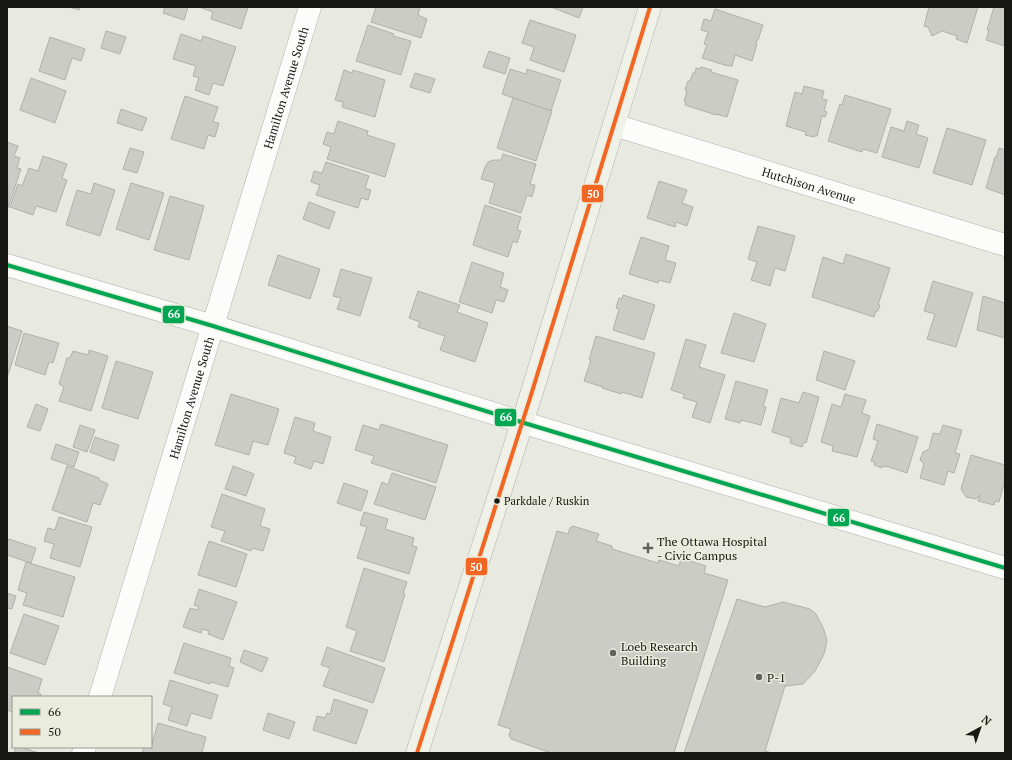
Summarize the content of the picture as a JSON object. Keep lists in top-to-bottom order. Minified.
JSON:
{"streets":{"street":["Hamilton Avenue South","Hutchison Avenue"]},"places":{"other":["Parkdale / Ruskin","Loeb Research Building","P-1"],"health":["The Ottawa Hospital - Civic Campus"]},"lines":["transit line 50","transit line 66"],"legend":["66","50"],"north":"top right"}
